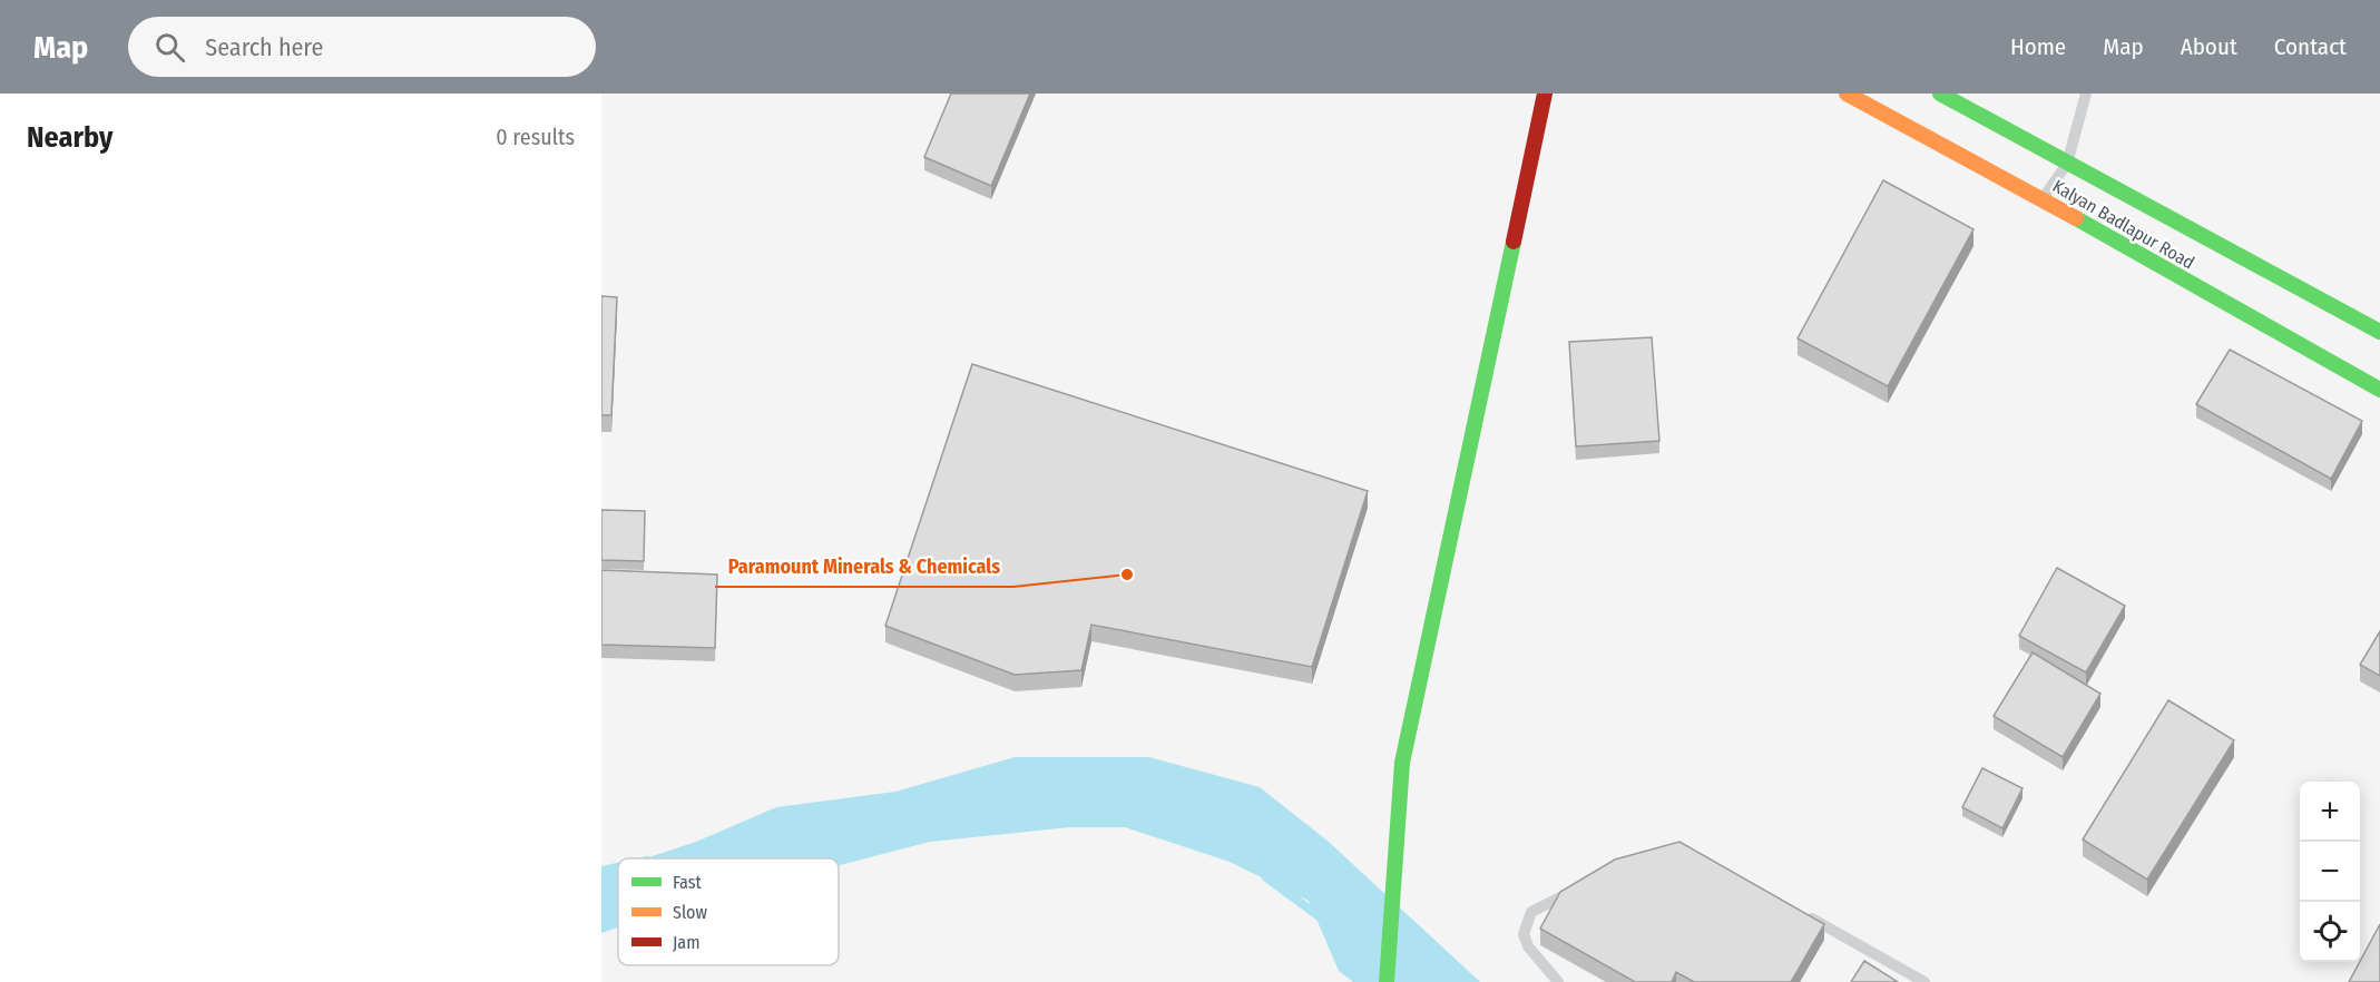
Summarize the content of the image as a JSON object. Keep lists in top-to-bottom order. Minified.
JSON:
{"streets":{"main road":["Kalyan Badlapur Road"]},"places":["Paramount Minerals & Chemicals"],"legend":["Fast","Slow","Jam"],"page":{"header":"Map","search":"Search here","nav":["Home","Map","About","Contact"],"heading":["Nearby","0 results"],"map_buttons":["+","−"]}}
